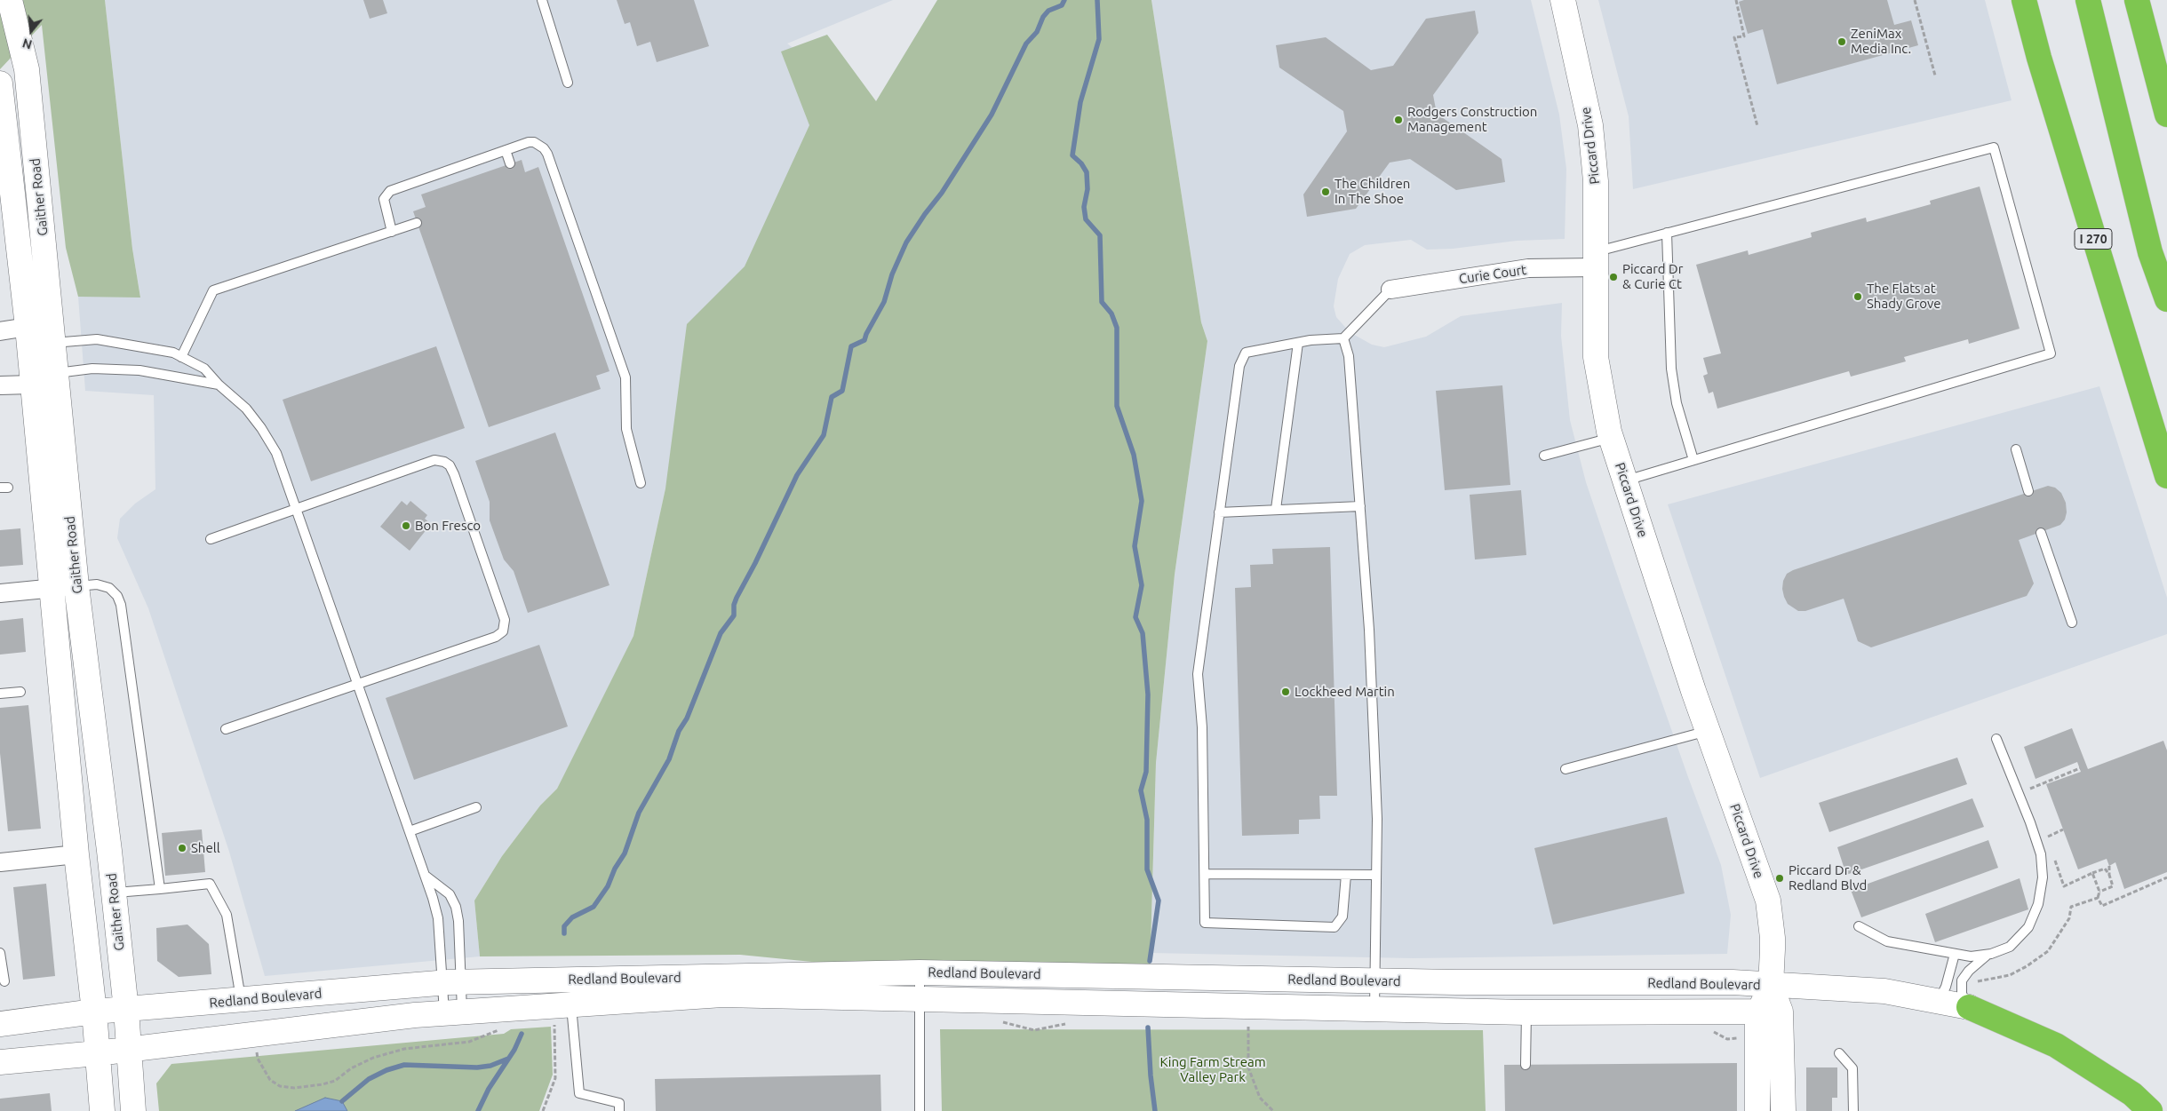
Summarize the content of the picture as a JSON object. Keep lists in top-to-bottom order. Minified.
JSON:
{"streets":{"highway":["I 270"],"main road":["Piccard Drive","Gaither Road","Redland Boulevard"],"street":["Curie Court"]},"crossings":[["Piccard Drive","Curie Court"],["Piccard Drive","Redland Boulevard"],["Gaither Road","Redland Boulevard"]],"parks":["King Farm Stream Valley Park"],"places":["ZeniMax Media Inc.","Rodgers Construction Management","The Children In The Shoe","Piccard Dr & Curie Ct","The Flats at Shady Grove","Bon Fresco","Lockheed Martin","Shell","Piccard Dr & Redland Blvd"],"north":"bottom"}
